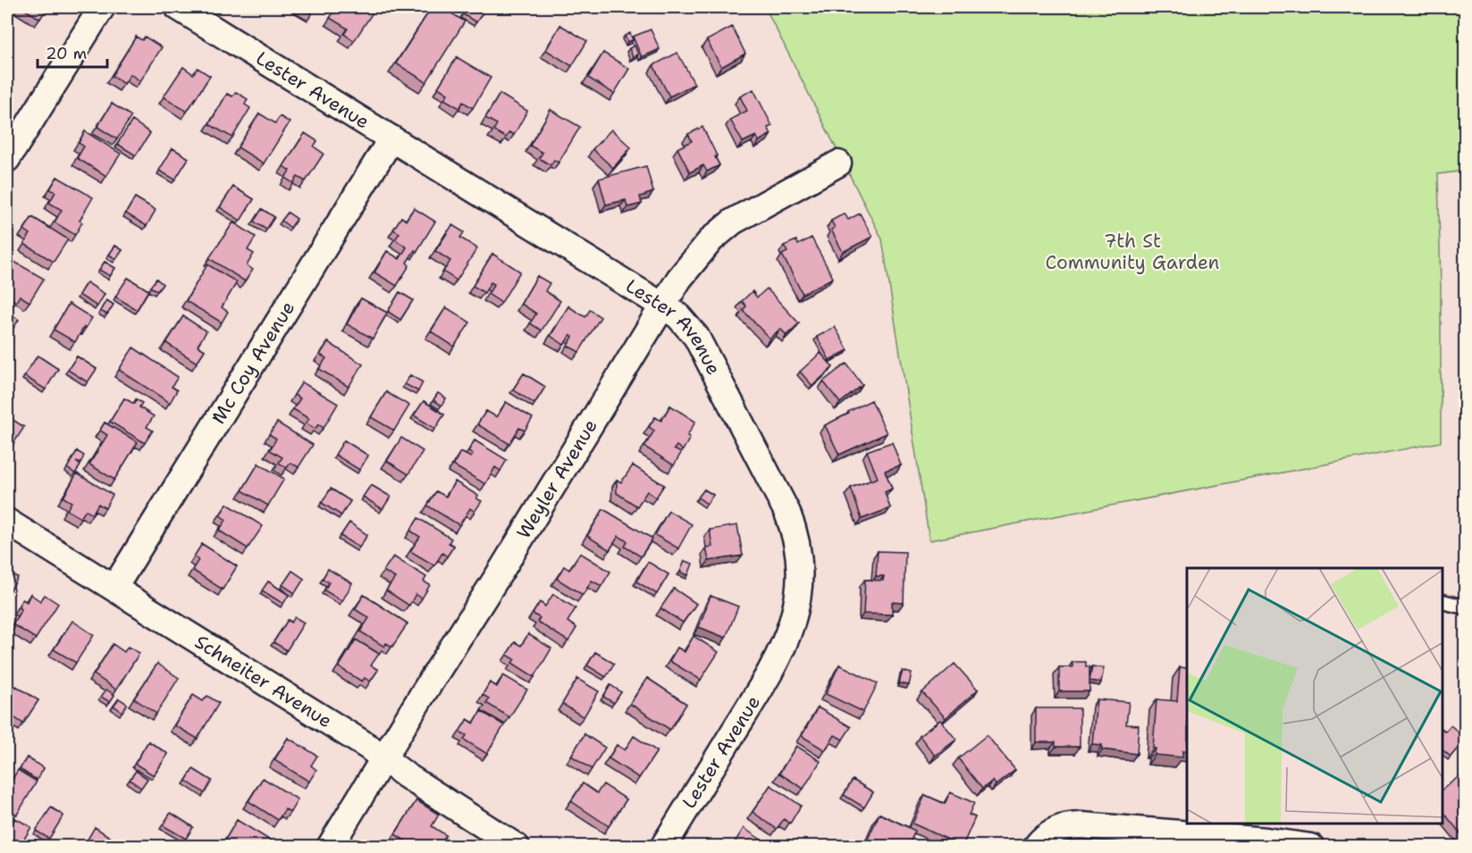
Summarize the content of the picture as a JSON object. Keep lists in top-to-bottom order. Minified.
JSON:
{"streets":{"street":["Lester Avenue","Mc Coy Avenue","Weyler Avenue","Schneiter Avenue"]},"crossings":[["Lester Avenue","Mc Coy Avenue"],["Lester Avenue","Weyler Avenue"],["Mc Coy Avenue","Schneiter Avenue"],["Weyler Avenue","Schneiter Avenue"]],"parks":["7th St Community Garden"],"scale_bar":"20 m"}
